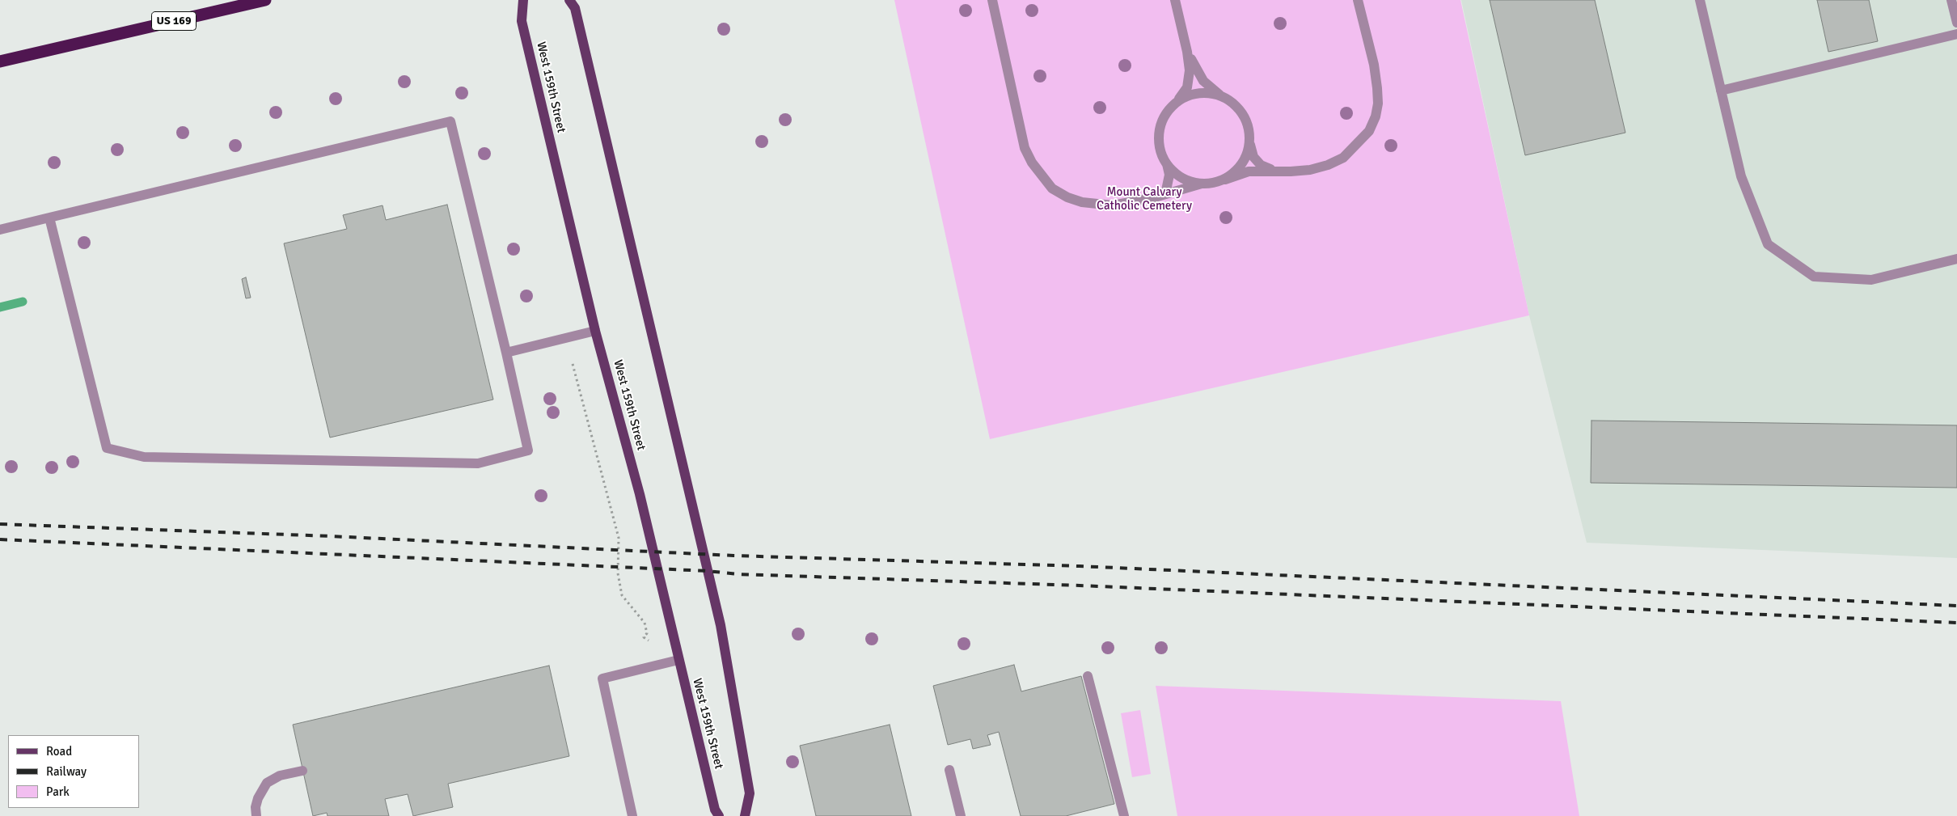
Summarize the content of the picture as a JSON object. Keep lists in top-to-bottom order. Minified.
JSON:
{"streets":{"highway":["US 169"],"main road":["West 159th Street"]},"parks":["Mount Calvary Catholic Cemetery"],"legend":["Road","Railway","Park"]}
